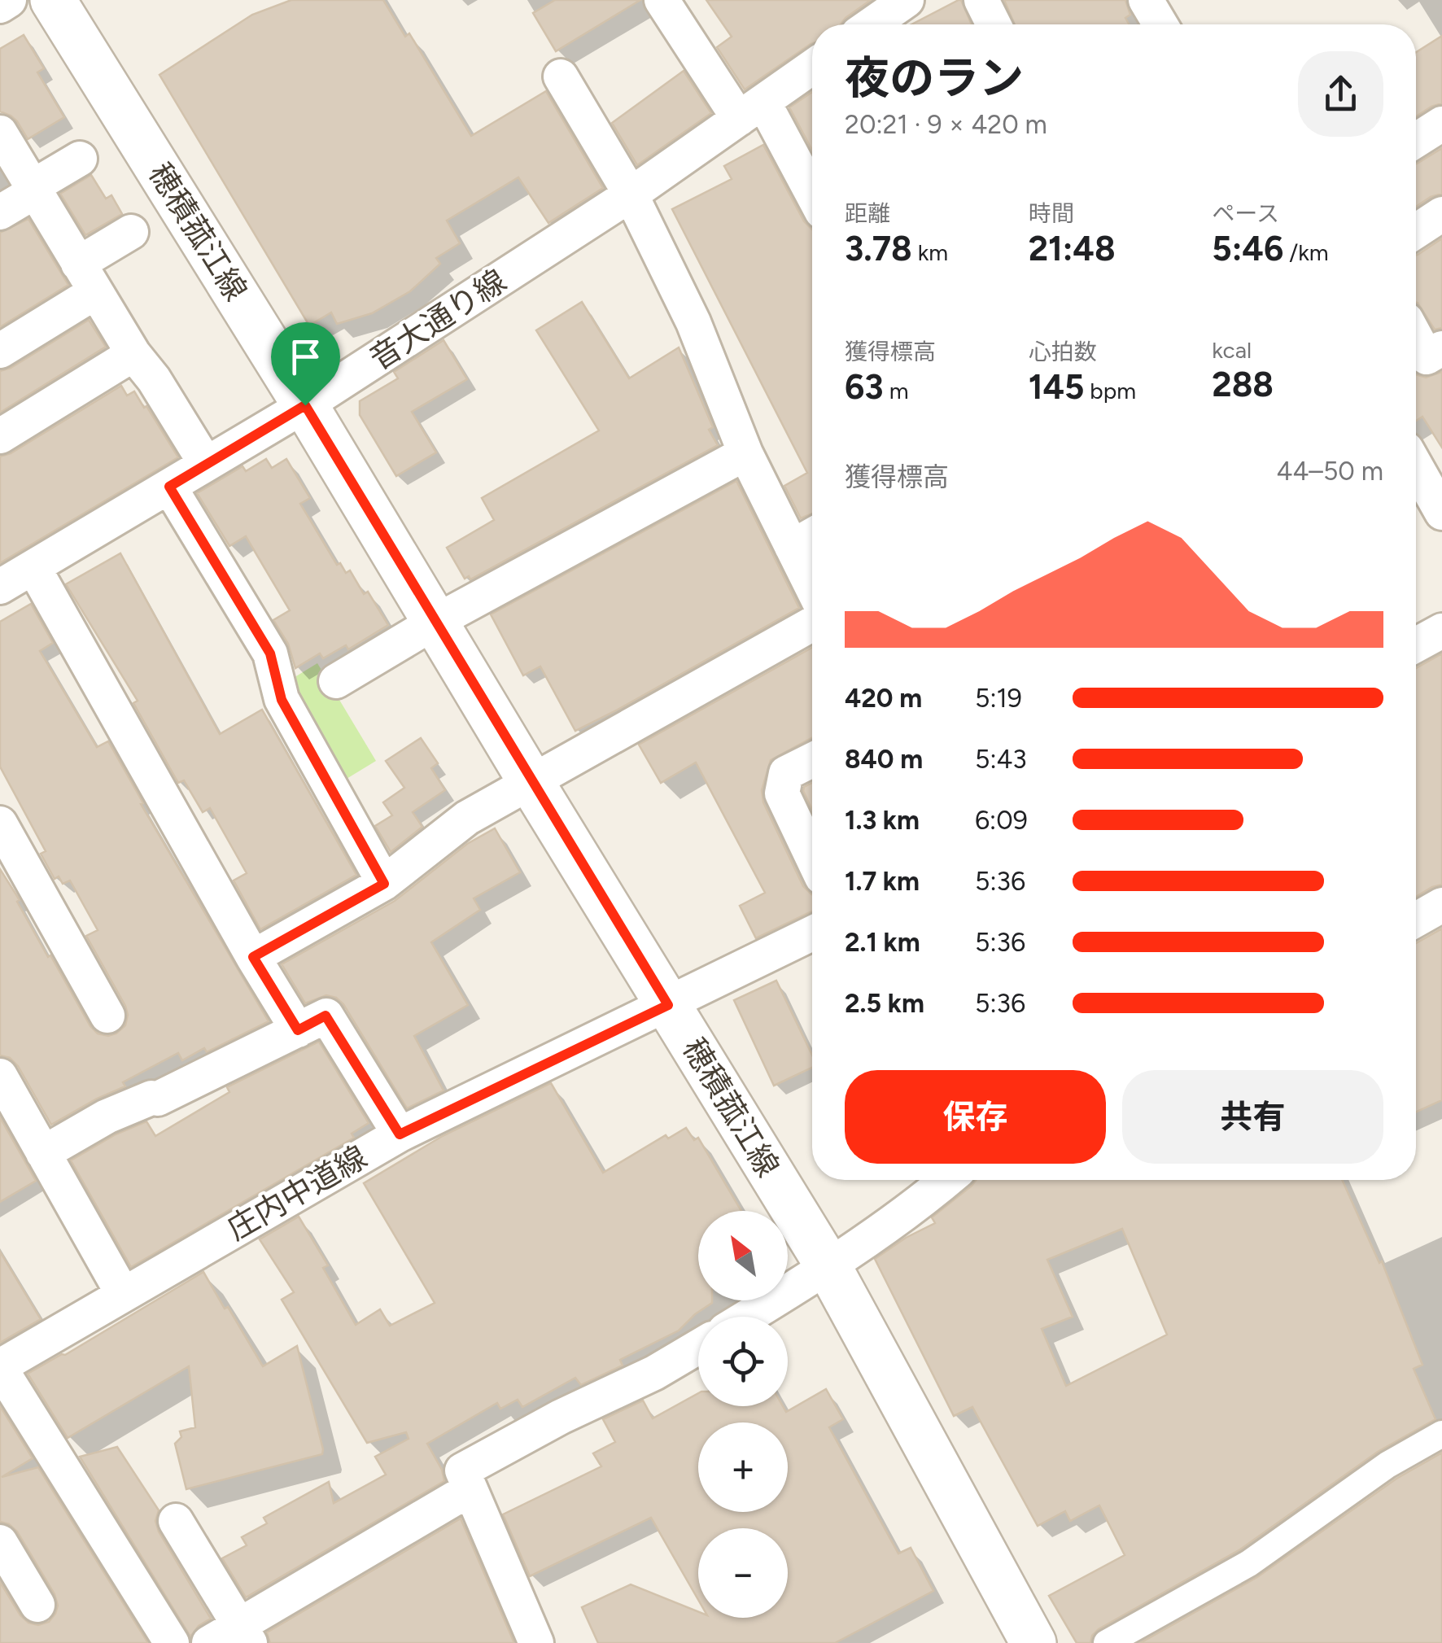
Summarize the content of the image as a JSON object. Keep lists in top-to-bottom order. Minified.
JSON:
{"streets":{"street":["穂積菰江線","音大通り線","庄内中道線"]},"crossings":[["穂積菰江線","音大通り線"],["穂積菰江線","庄内中道線"]],"north":"top left","page":{"heading":["夜のラン","20:21 · 9 × 420 m"],"stats":[["距離","3.78 km"],["時間","21:48"],["ペース","5:46 /km"],["獲得標高","63 m"],["心拍数","145 bpm"],["kcal","288"]],"chart":["獲得標高","44–50 m"],"list":[{"name":"420 m","note":"5:19"},{"name":"840 m","note":"5:43"},{"name":"1.3 km","note":"6:09"},{"name":"1.7 km","note":"5:36"},{"name":"2.1 km","note":"5:36"},{"name":"2.5 km","note":"5:36"}],"buttons":["保存","共有"],"map_buttons":["+","−"]}}
